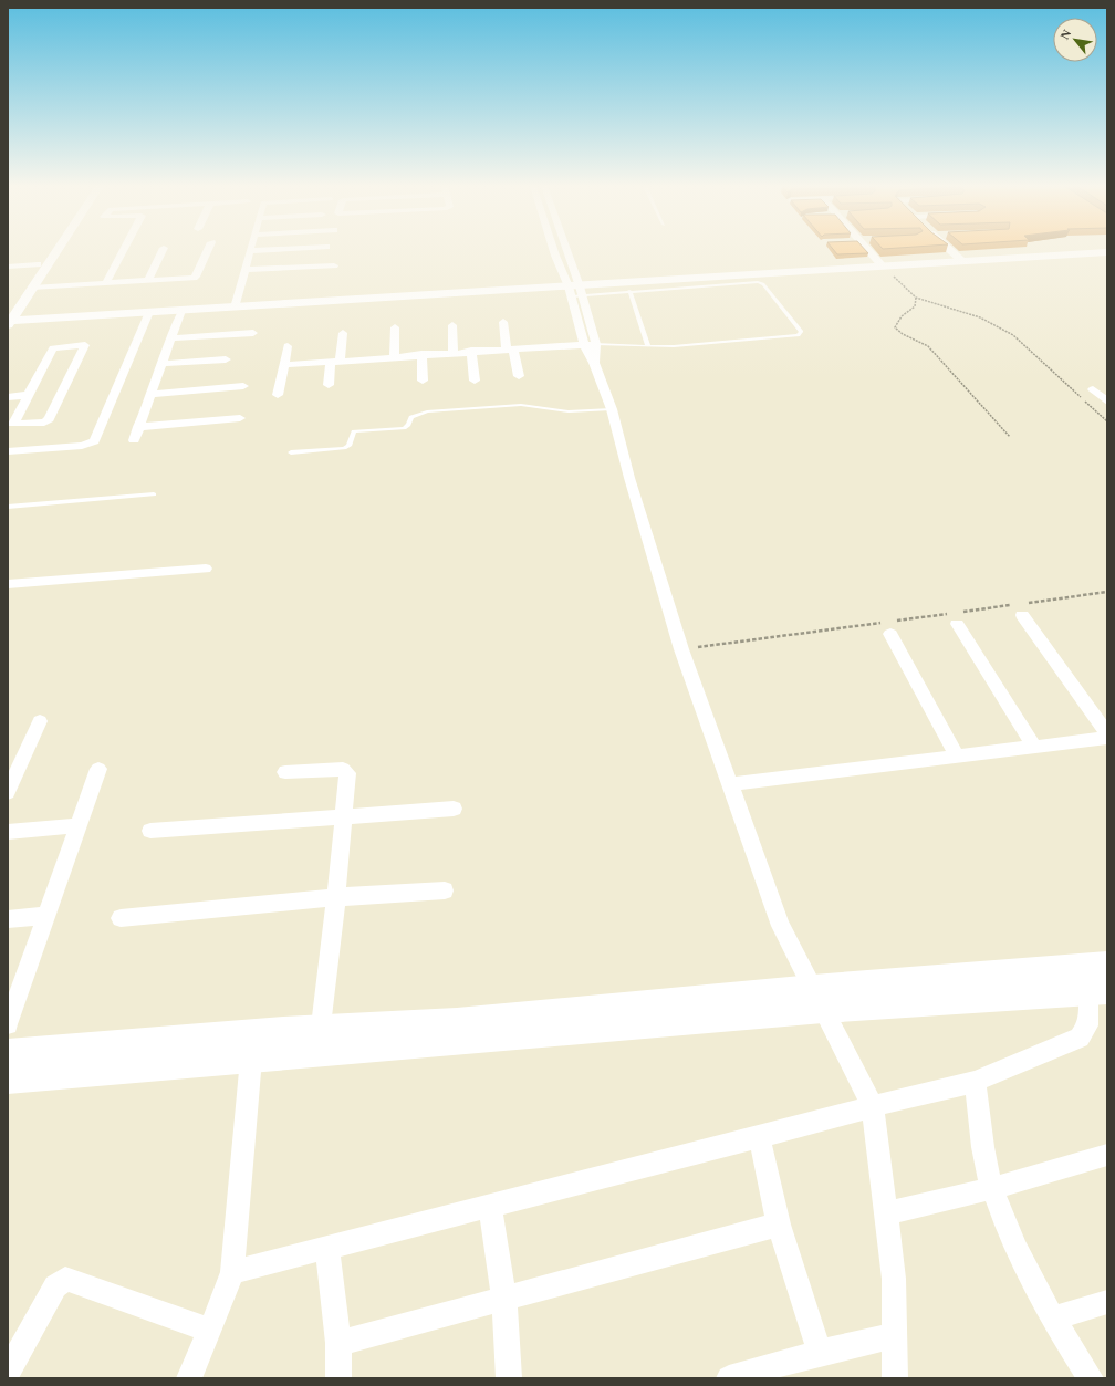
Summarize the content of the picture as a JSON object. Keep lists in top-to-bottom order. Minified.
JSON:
{"north":"top left"}
